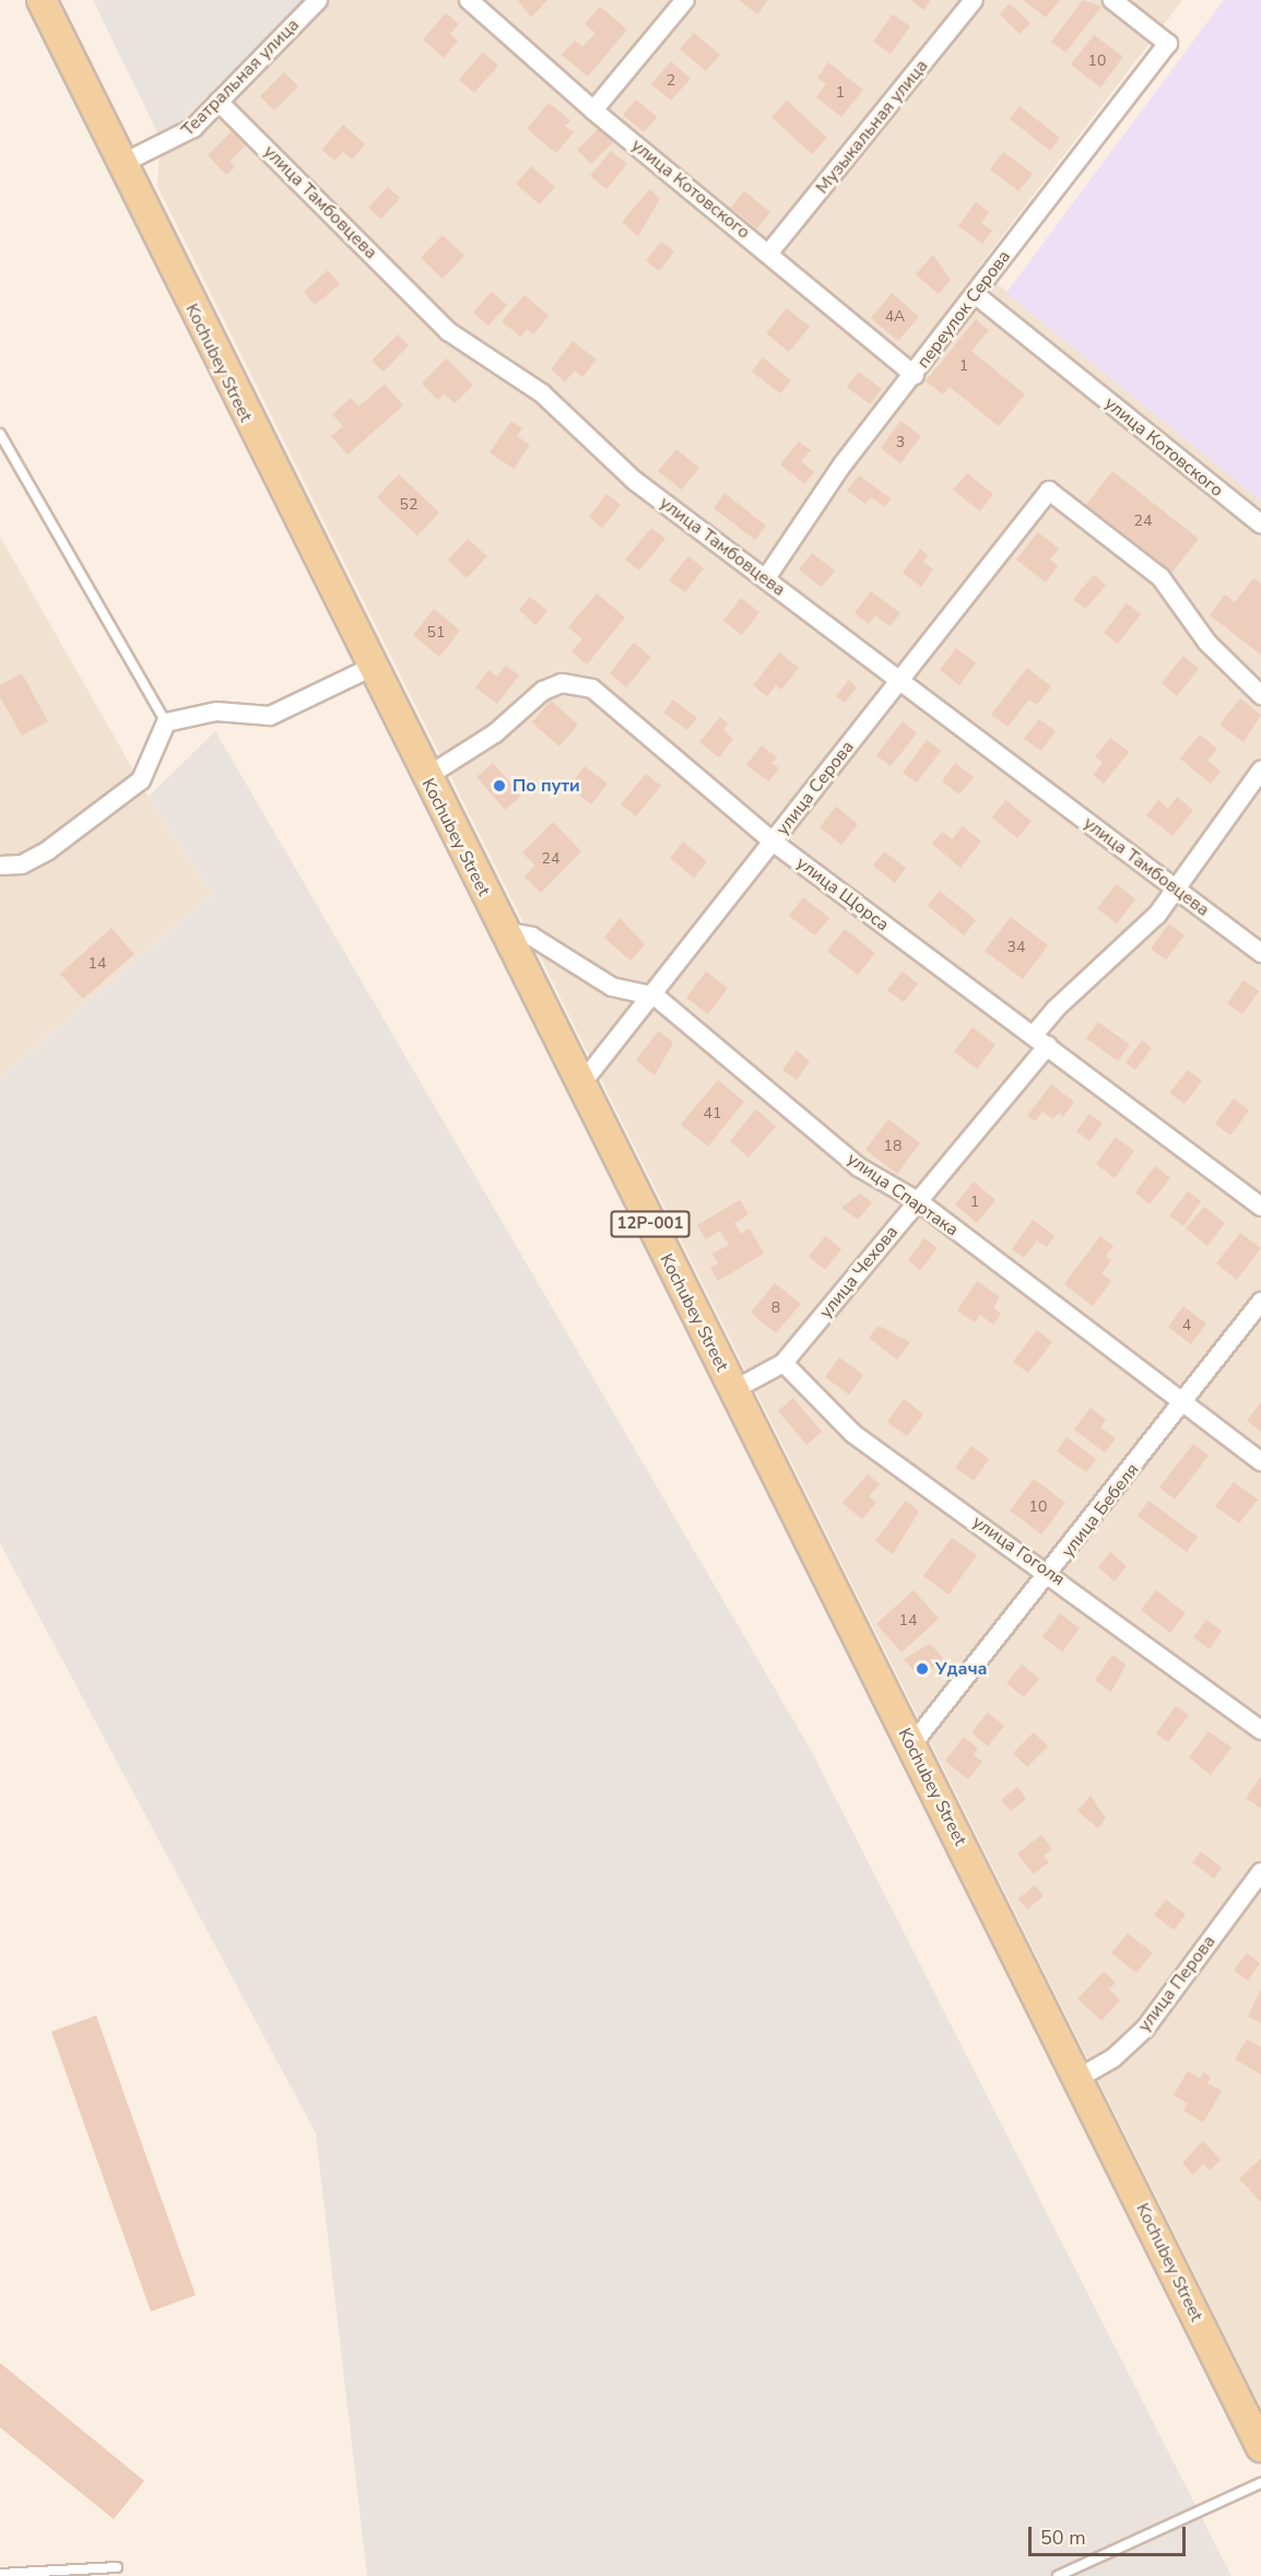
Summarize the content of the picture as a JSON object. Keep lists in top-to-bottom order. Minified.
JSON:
{"streets":{"main road":["Kochubey Street","12Р-001"],"street":["Театральная улица","Музыкальная улица","улица Котовского","улица Тамбовцева","переулок Серова","улица Серова","улица Щорса","улица Спартака","улица Чехова","улица Бебеля","улица Гоголя","улица Перова"]},"crossings":[["Театральная улица","улица Тамбовцева"],["Театральная улица","Kochubey Street"],["Музыкальная улица","улица Котовского"],["улица Котовского","переулок Серова"],["улица Тамбовцева","переулок Серова"],["улица Тамбовцева","улица Серова"],["улица Тамбовцева","улица Чехова"],["Kochubey Street","улица Серова"],["Kochubey Street","улица Щорса"],["Kochubey Street","улица Спартака"],["Kochubey Street","улица Чехова"],["Kochubey Street","улица Бебеля"],["Kochubey Street","улица Перова"],["улица Серова","улица Щорса"],["улица Серова","улица Спартака"],["улица Щорса","улица Чехова"],["улица Спартака","улица Чехова"],["улица Спартака","улица Бебеля"],["улица Чехова","улица Гоголя"],["улица Бебеля","улица Гоголя"]],"places":["По пути","Удача"],"house_numbers":["10","2","1","4А","1","3","52","24","51","24","34","14","41","18","1","8","4","10","14"],"scale_bar":"50 m"}
